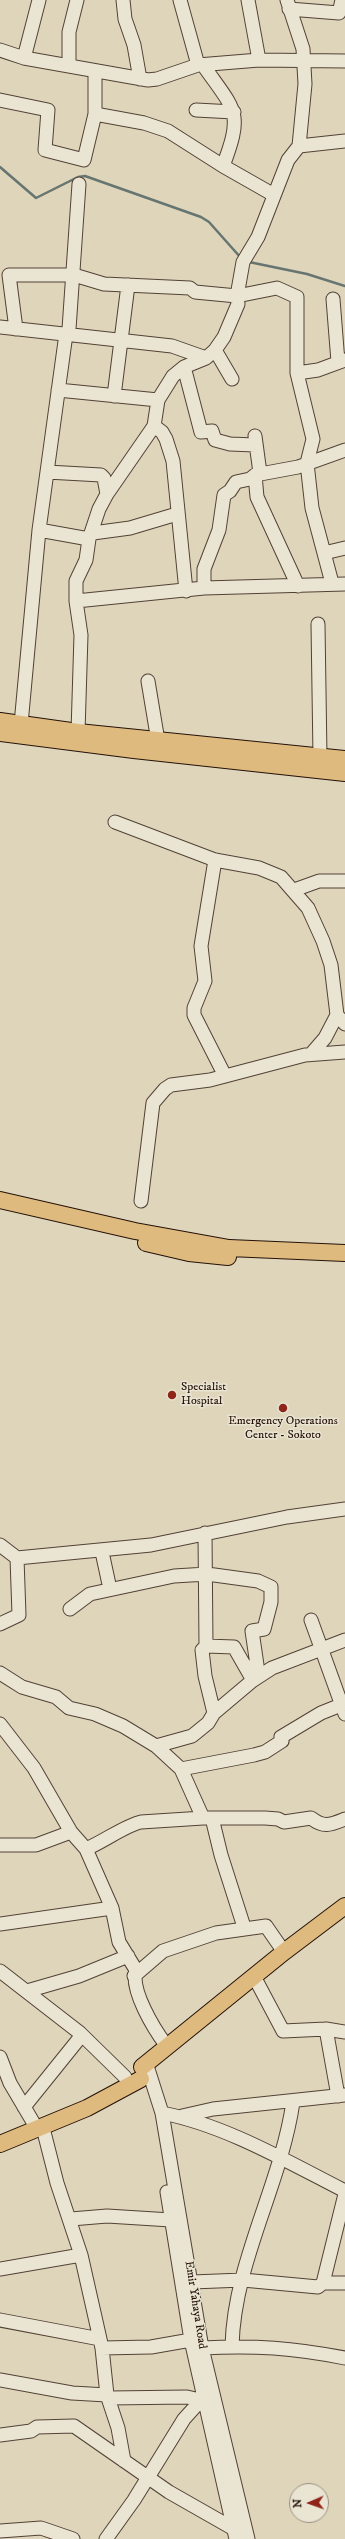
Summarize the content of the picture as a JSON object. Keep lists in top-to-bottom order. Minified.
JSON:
{"streets":{"street":["Emir Yahaya Road"]},"places":["Specialist Hospital","Emergency Operations Center - Sokoto"],"north":"left"}
